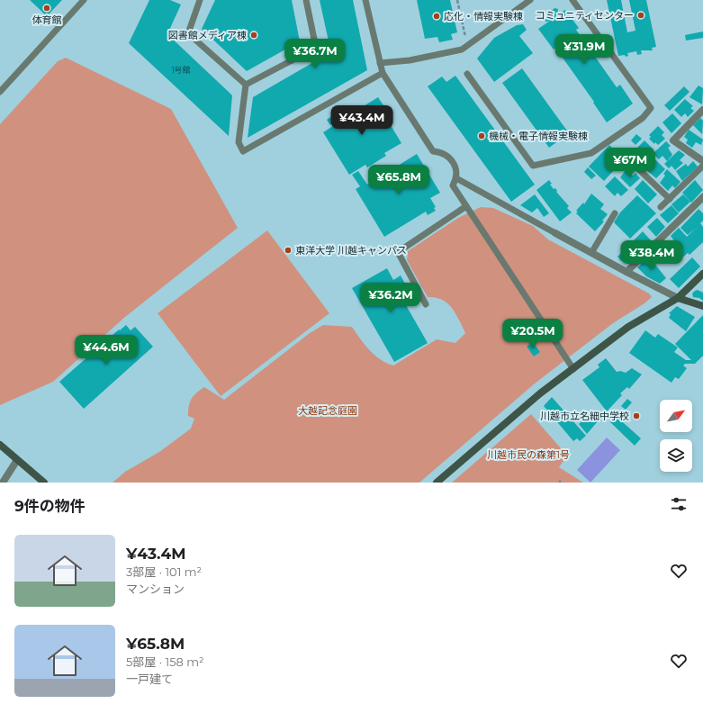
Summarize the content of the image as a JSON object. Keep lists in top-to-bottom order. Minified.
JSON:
{"parks":["大越記念庭園","川越市民の森第1号"],"places":["体育館","コミュニティセンター","応化・情報実験棟","図書館メディア棟","機械・電子情報実験棟","東洋大学 川越キャンパス","川越市立名細中学校"],"house_numbers":["1号館"],"north":"top right","page":{"price":["¥31.9M","¥36.7M","¥43.4M","¥67M","¥65.8M","¥38.4M","¥36.2M","¥20.5M","¥44.6M"],"heading":"9件の物件","list":[{"name":"¥43.4M","note":"3部屋 · 101 m² · マンション"},{"name":"¥65.8M","note":"5部屋 · 158 m² · 一戸建て"}]}}
